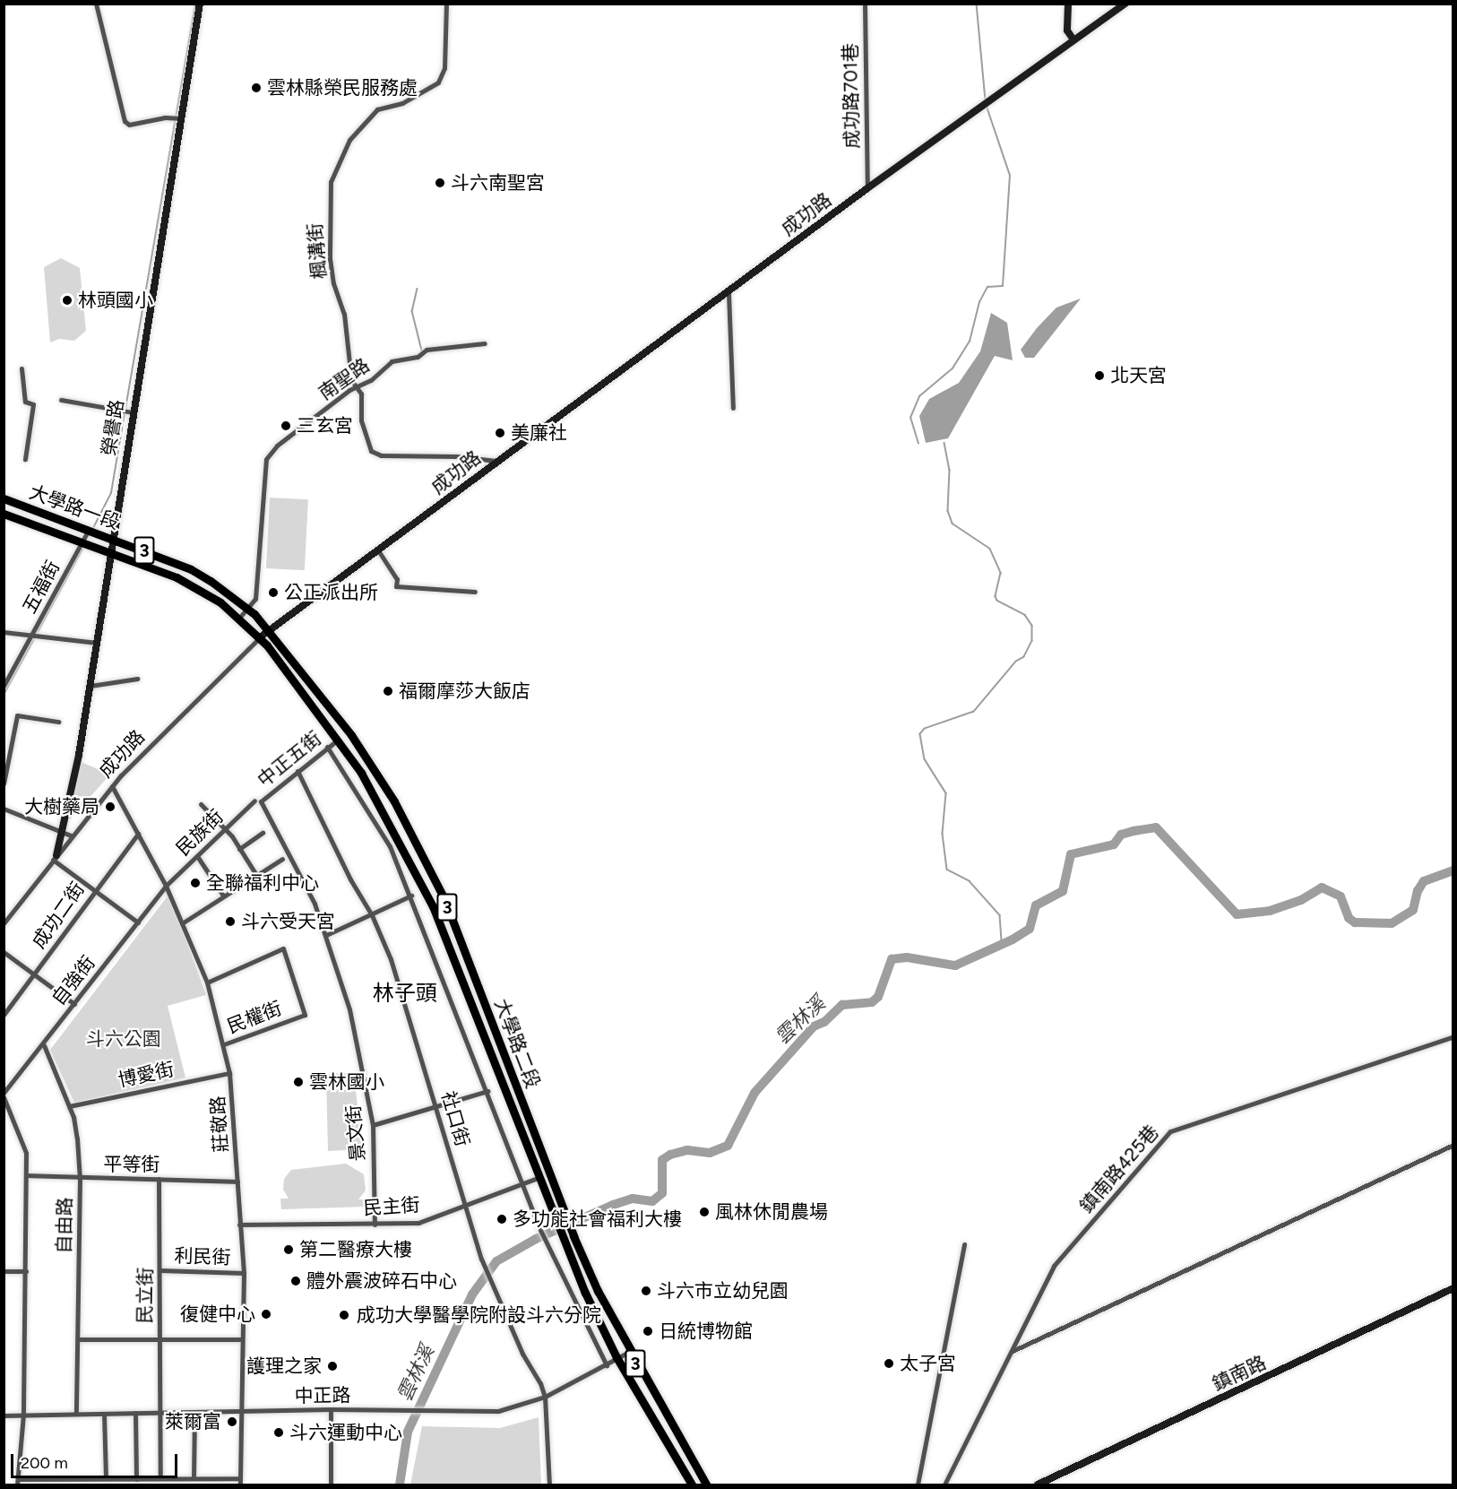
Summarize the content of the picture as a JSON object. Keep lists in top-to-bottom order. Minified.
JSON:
{"streets":{"main road":["成功路","榮譽路","大學路一段","3","大學路二段","鎮南路"],"street":["成功路701巷","楓溝街","南聖路","五福街","中正五街","民族街","成功二街","自強街","民權街","博愛街","社口街","莊敬路","景文街","平等街","鎮南路425巷","民主街","自由路","利民街","民立街","中正路"]},"crossings":[["成功路701巷","成功路"],["成功路","楓溝街"],["成功路","榮譽路"],["成功路","大學路一段"],["成功路","大學路二段"],["成功路","莊敬路"],["楓溝街","南聖路"],["南聖路","大學路一段"],["榮譽路","大學路一段"],["大學路一段","五福街"],["大學路一段","大學路二段"],["中正五街","大學路二段"],["中正五街","社口街"],["中正五街","景文街"],["民族街","自強街"],["民族街","莊敬路"],["成功二街","莊敬路"],["自強街","莊敬路"],["自強街","自由路"],["民權街","莊敬路"],["大學路二段","民主街"],["大學路二段","中正路"],["博愛街","莊敬路"],["博愛街","自由路"],["社口街","民主街"],["社口街","中正路"],["莊敬路","平等街"],["莊敬路","民主街"],["莊敬路","利民街"],["莊敬路","中正路"],["景文街","民主街"],["平等街","自由路"],["平等街","民立街"],["自由路","中正路"],["利民街","民立街"],["民立街","中正路"]],"districts":["林子頭"],"water":["雲林溪"],"parks":["斗六公園"],"places":["雲林縣榮民服務處","斗六南聖宮","林頭國小","北天宮","三玄宮","美廉社","公正派出所","福爾摩莎大飯店","大樹藥局","全聯福利中心","斗六受天宮","雲林國小","風林休閒農場","多功能社會福利大樓","第二醫療大樓","體外震波碎石中心","斗六市立幼兒園","復健中心","成功大學醫學院附設斗六分院","日統博物館","太子宮","護理之家","萊爾富","斗六運動中心"],"scale_bar":"200 m"}
